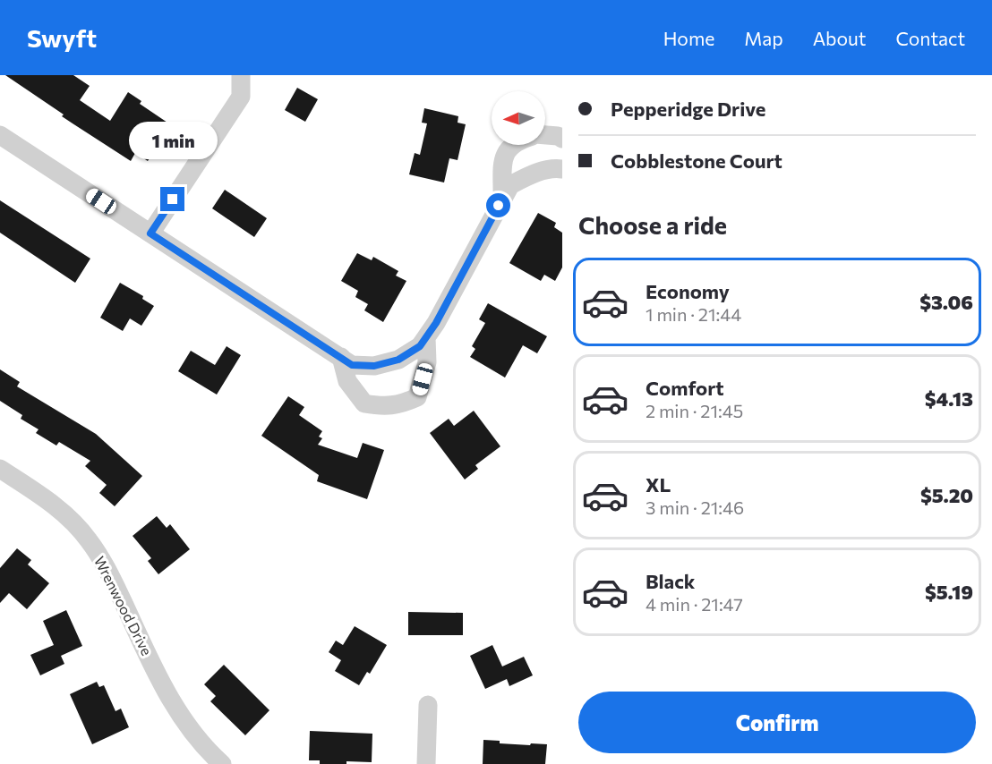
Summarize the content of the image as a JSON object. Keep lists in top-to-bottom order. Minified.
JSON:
{"streets":{"street":["Wrenwood Drive"]},"north":"left","page":{"header":"Swyft","nav":["Home","Map","About","Contact"],"banner":["Pepperidge Drive","Cobblestone Court"],"bubble":"1 min","heading":"Choose a ride","list":[{"name":"Economy","note":"1 min · 21:44","value":"$3.06"},{"name":"Comfort","note":"2 min · 21:45","value":"$4.13"},{"name":"XL","note":"3 min · 21:46","value":"$5.20"},{"name":"Black","note":"4 min · 21:47","value":"$5.19"}],"buttons":"Confirm"}}
